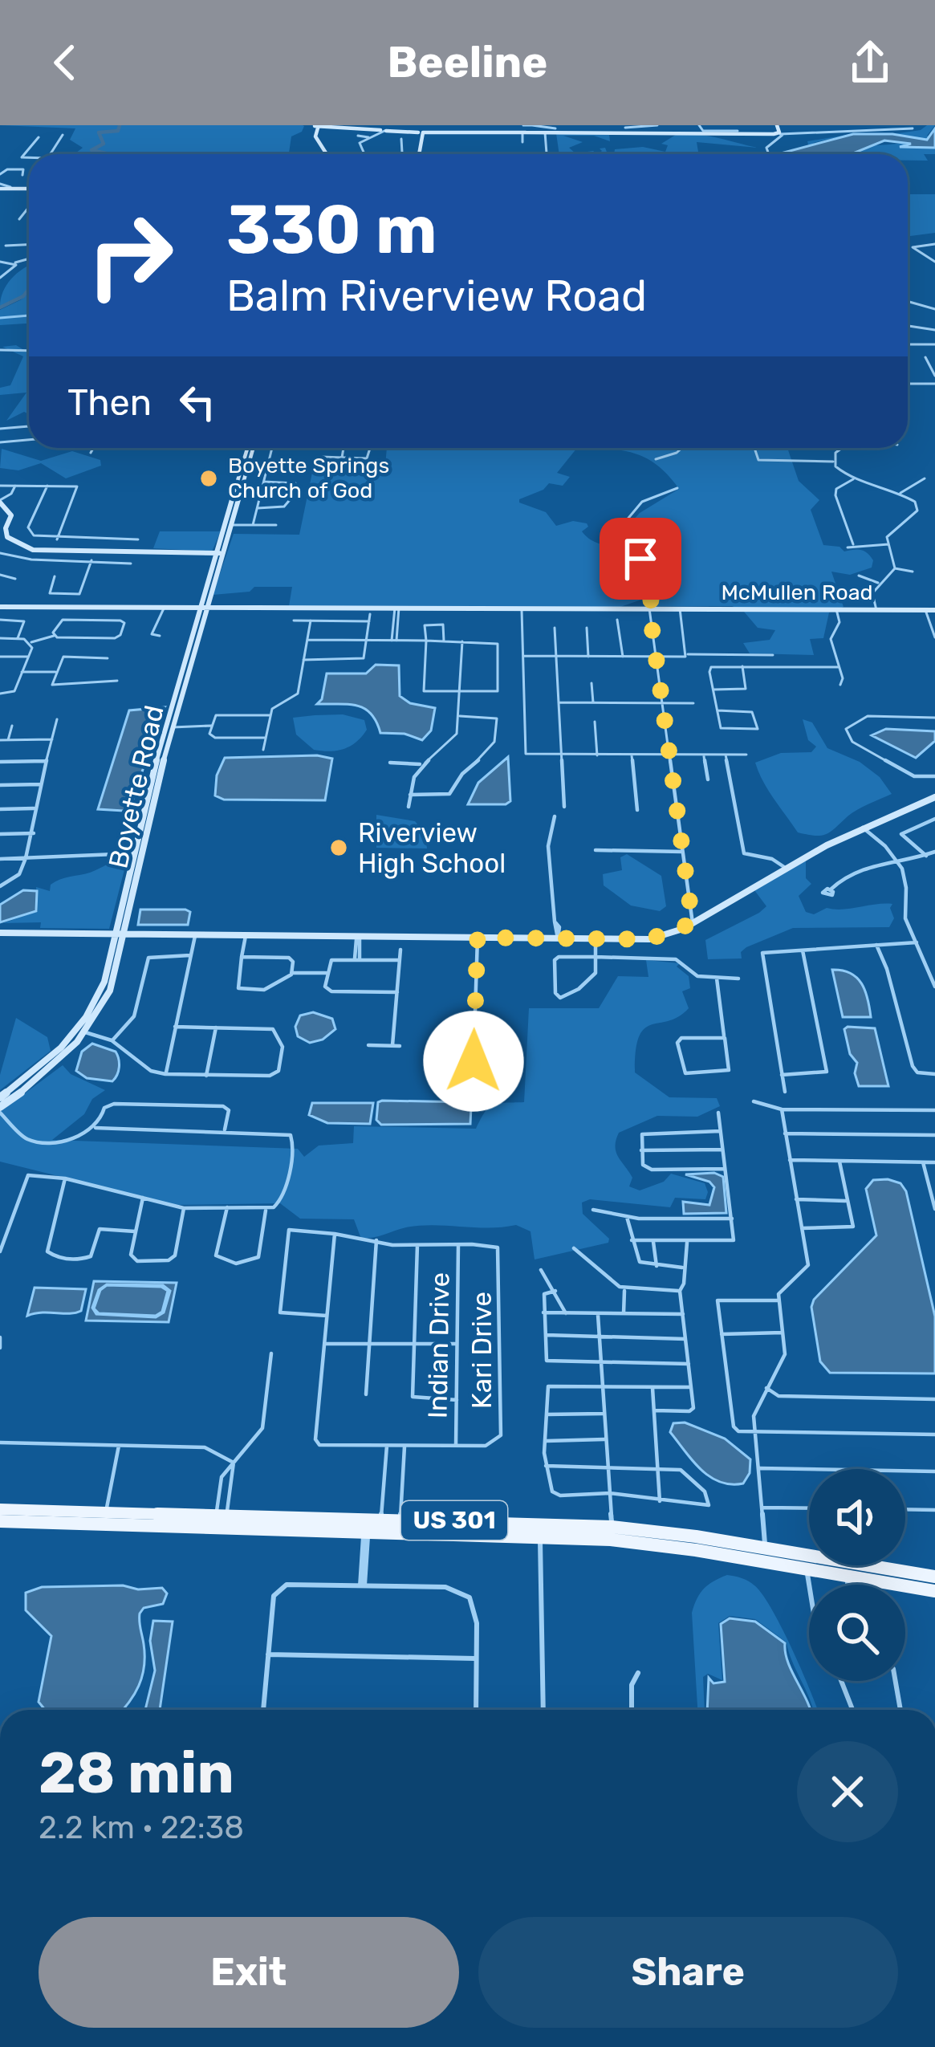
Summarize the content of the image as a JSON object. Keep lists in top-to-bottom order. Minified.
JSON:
{"streets":{"main road":["McMullen Road","Boyette Road","US 301"],"street":["Indian Drive","Kari Drive"]},"crossings":[["McMullen Road","Boyette Road"],["Indian Drive","Kari Drive"]],"places":["Boyette Springs Church of God","Riverview High School"],"page":{"header":"Beeline","turn":["330 m","Balm Riverview Road"],"then":"Then","heading":["28 min","2.2 km · 22:38"],"buttons":["Exit","Share"]}}
